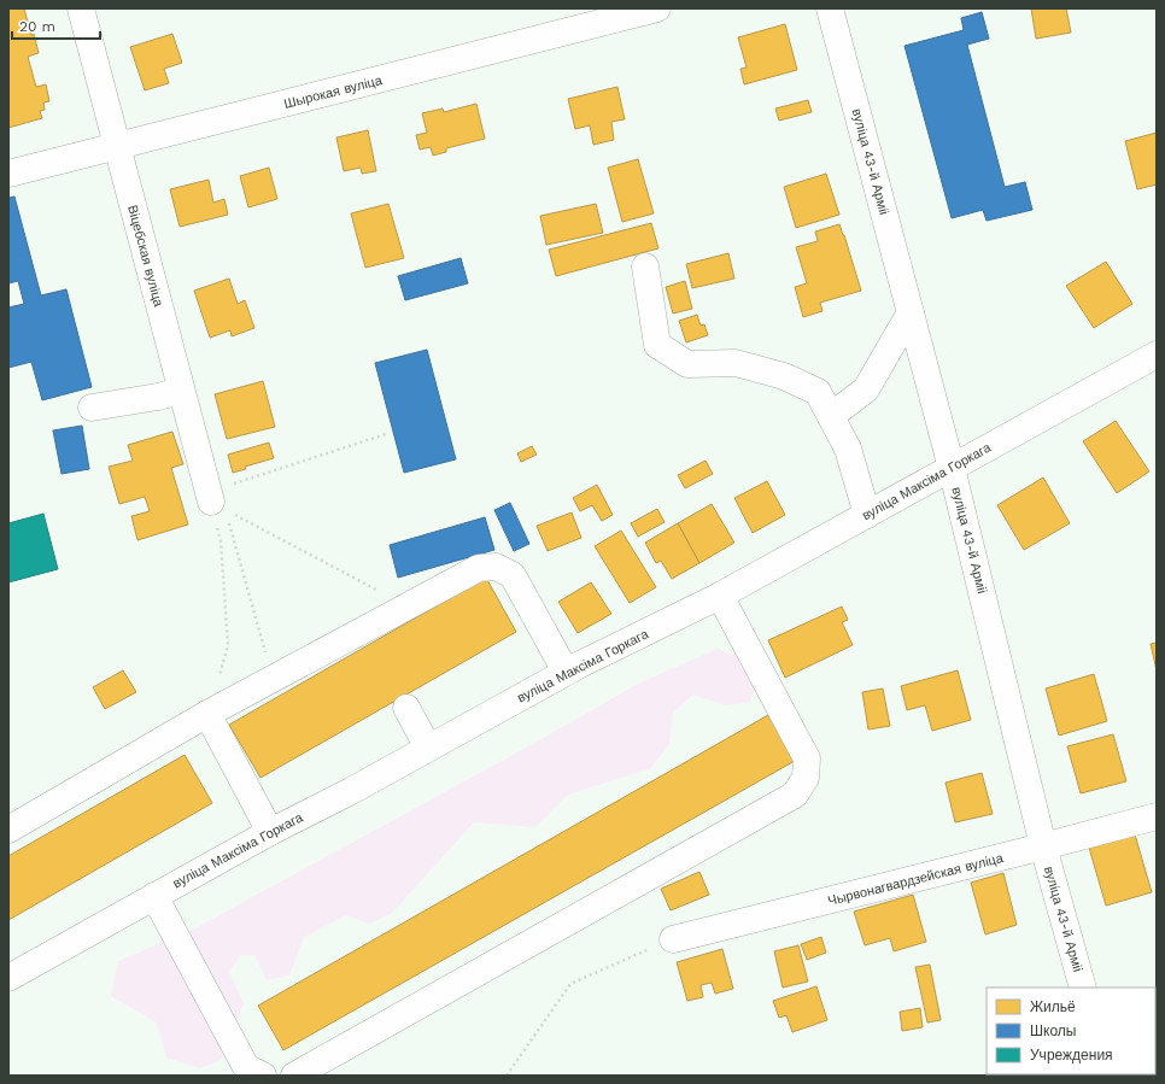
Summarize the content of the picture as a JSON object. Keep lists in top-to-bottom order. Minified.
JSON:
{"streets":{"street":["Шырокая вуліца","вуліца 43-й Арміі","Віцебская вуліца","вуліца Максіма Горкага","Чырвонагвардзейская вуліца"]},"crossings":[["Шырокая вуліца","Віцебская вуліца"],["вуліца 43-й Арміі","вуліца Максіма Горкага"],["вуліца 43-й Арміі","Чырвонагвардзейская вуліца"]],"legend":["Жильё","Школы","Учреждения"],"scale_bar":"20 m"}
